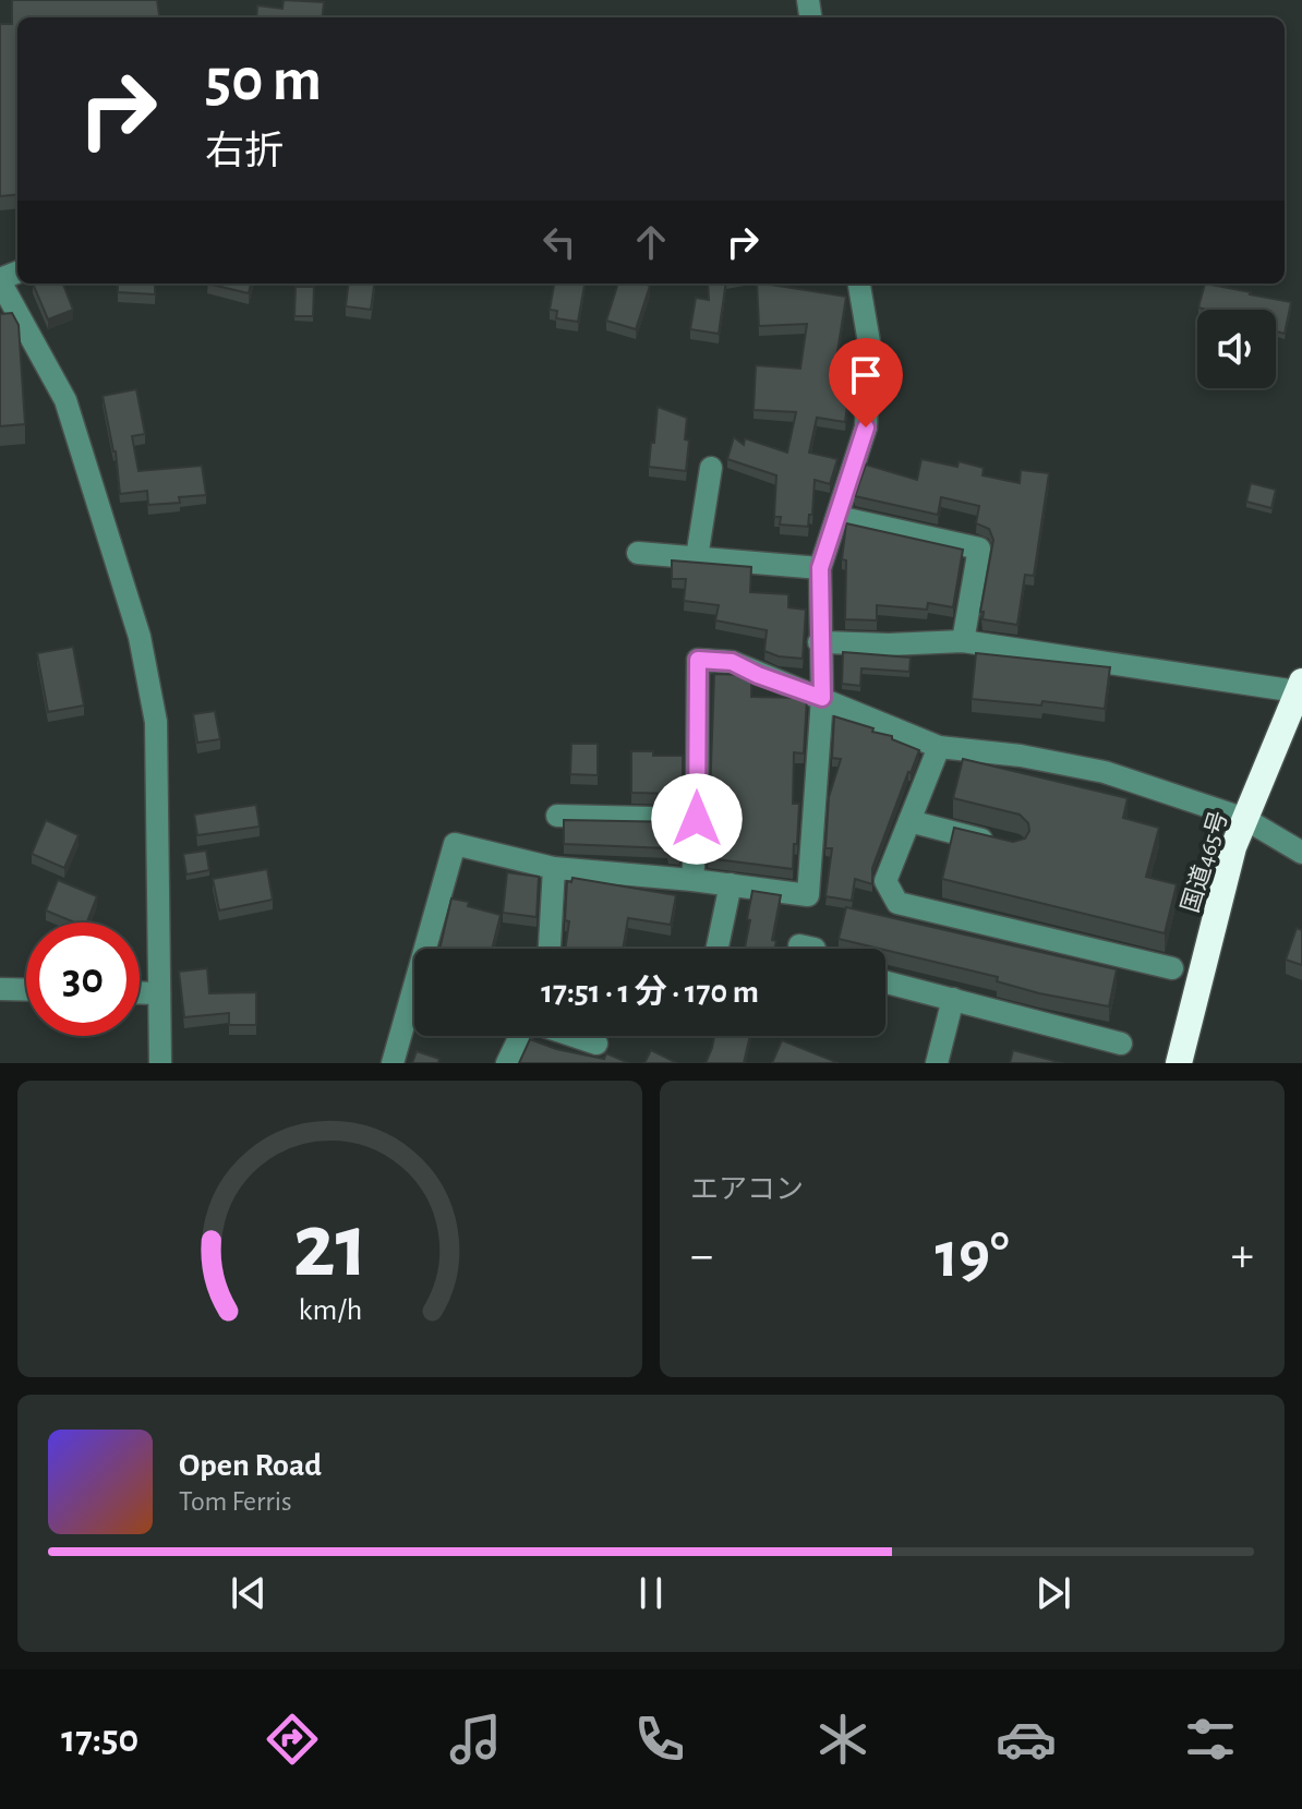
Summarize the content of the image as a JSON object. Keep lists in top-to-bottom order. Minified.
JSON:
{"streets":{"highway":["国道465号"]},"page":{"turn":["50 m","右折"],"limit":"30","trip":"17:51 · 1 分 · 170 m","tile":"エアコン","heat":["−","19°","+"],"song":["Open Road","Tom Ferris"],"tabs":"17:50","gauge":["21","km/h"]}}
